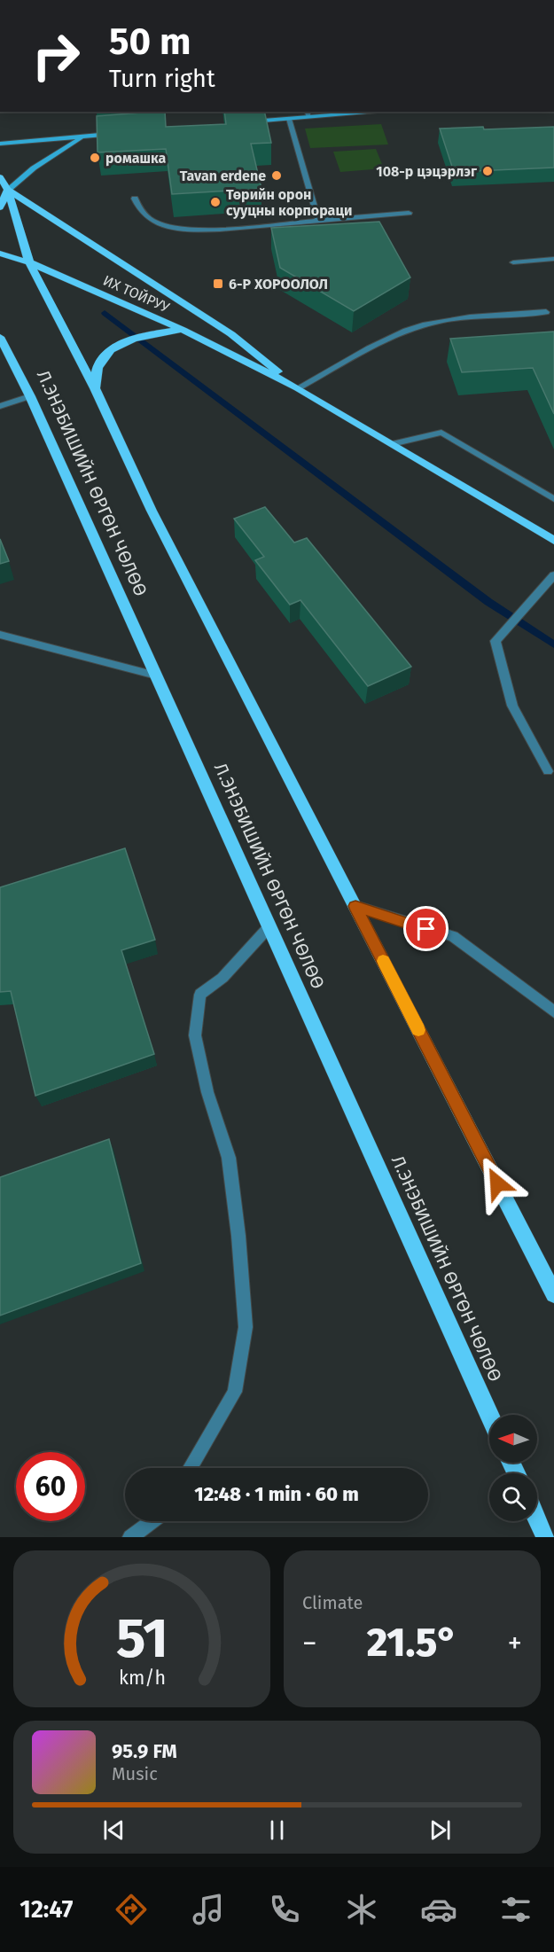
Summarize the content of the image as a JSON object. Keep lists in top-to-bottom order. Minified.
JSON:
{"streets":{"main road":["ИХ ТОЙРУУ","Л.ЭНЭБИШИЙН ӨРГӨН ЧӨЛӨӨ"]},"places":{"other":["ромашка","108-р цэцэрлэг","Tavan erdene","Төрийн орон сууцны корпораци"],"transit":["6-Р ХОРООЛОЛ"]},"north":"left","page":{"turn":["50 m","Turn right"],"limit":"60","trip":"12:48 · 1 min · 60 m","tile":"Climate","heat":["−","21.5°","+"],"song":["95.9 FM","Music"],"tabs":"12:47","gauge":["51","km/h"]}}
